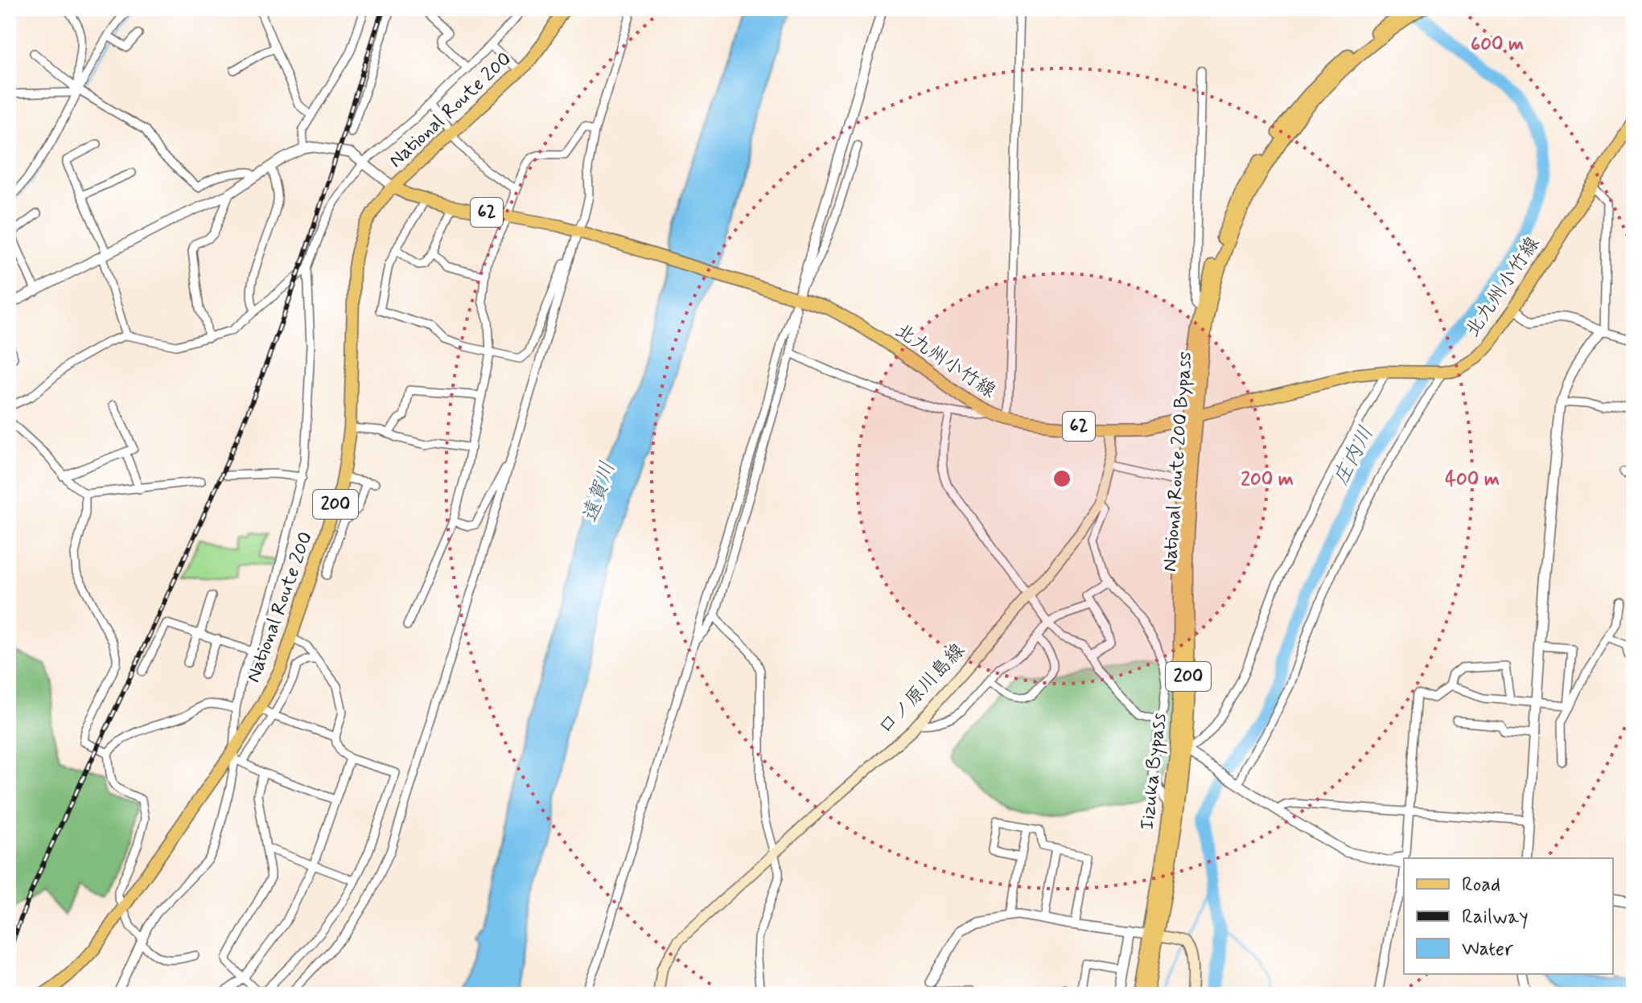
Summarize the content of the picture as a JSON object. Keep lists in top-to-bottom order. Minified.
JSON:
{"streets":{"main road":["National Route 200","62","北九州小竹線","National Route 200 Bypass","200","口ノ原川島線","Iizuka Bypass"]},"crossings":[["National Route 200","北九州小竹線"],["北九州小竹線","National Route 200 Bypass"],["北九州小竹線","口ノ原川島線"],["北九州小竹線","Iizuka Bypass"],["National Route 200 Bypass","Iizuka Bypass"]],"water":["庄内川","遠賀川"],"legend":["Road","Railway","Water"],"rings":["600 m","200 m","400 m"]}
